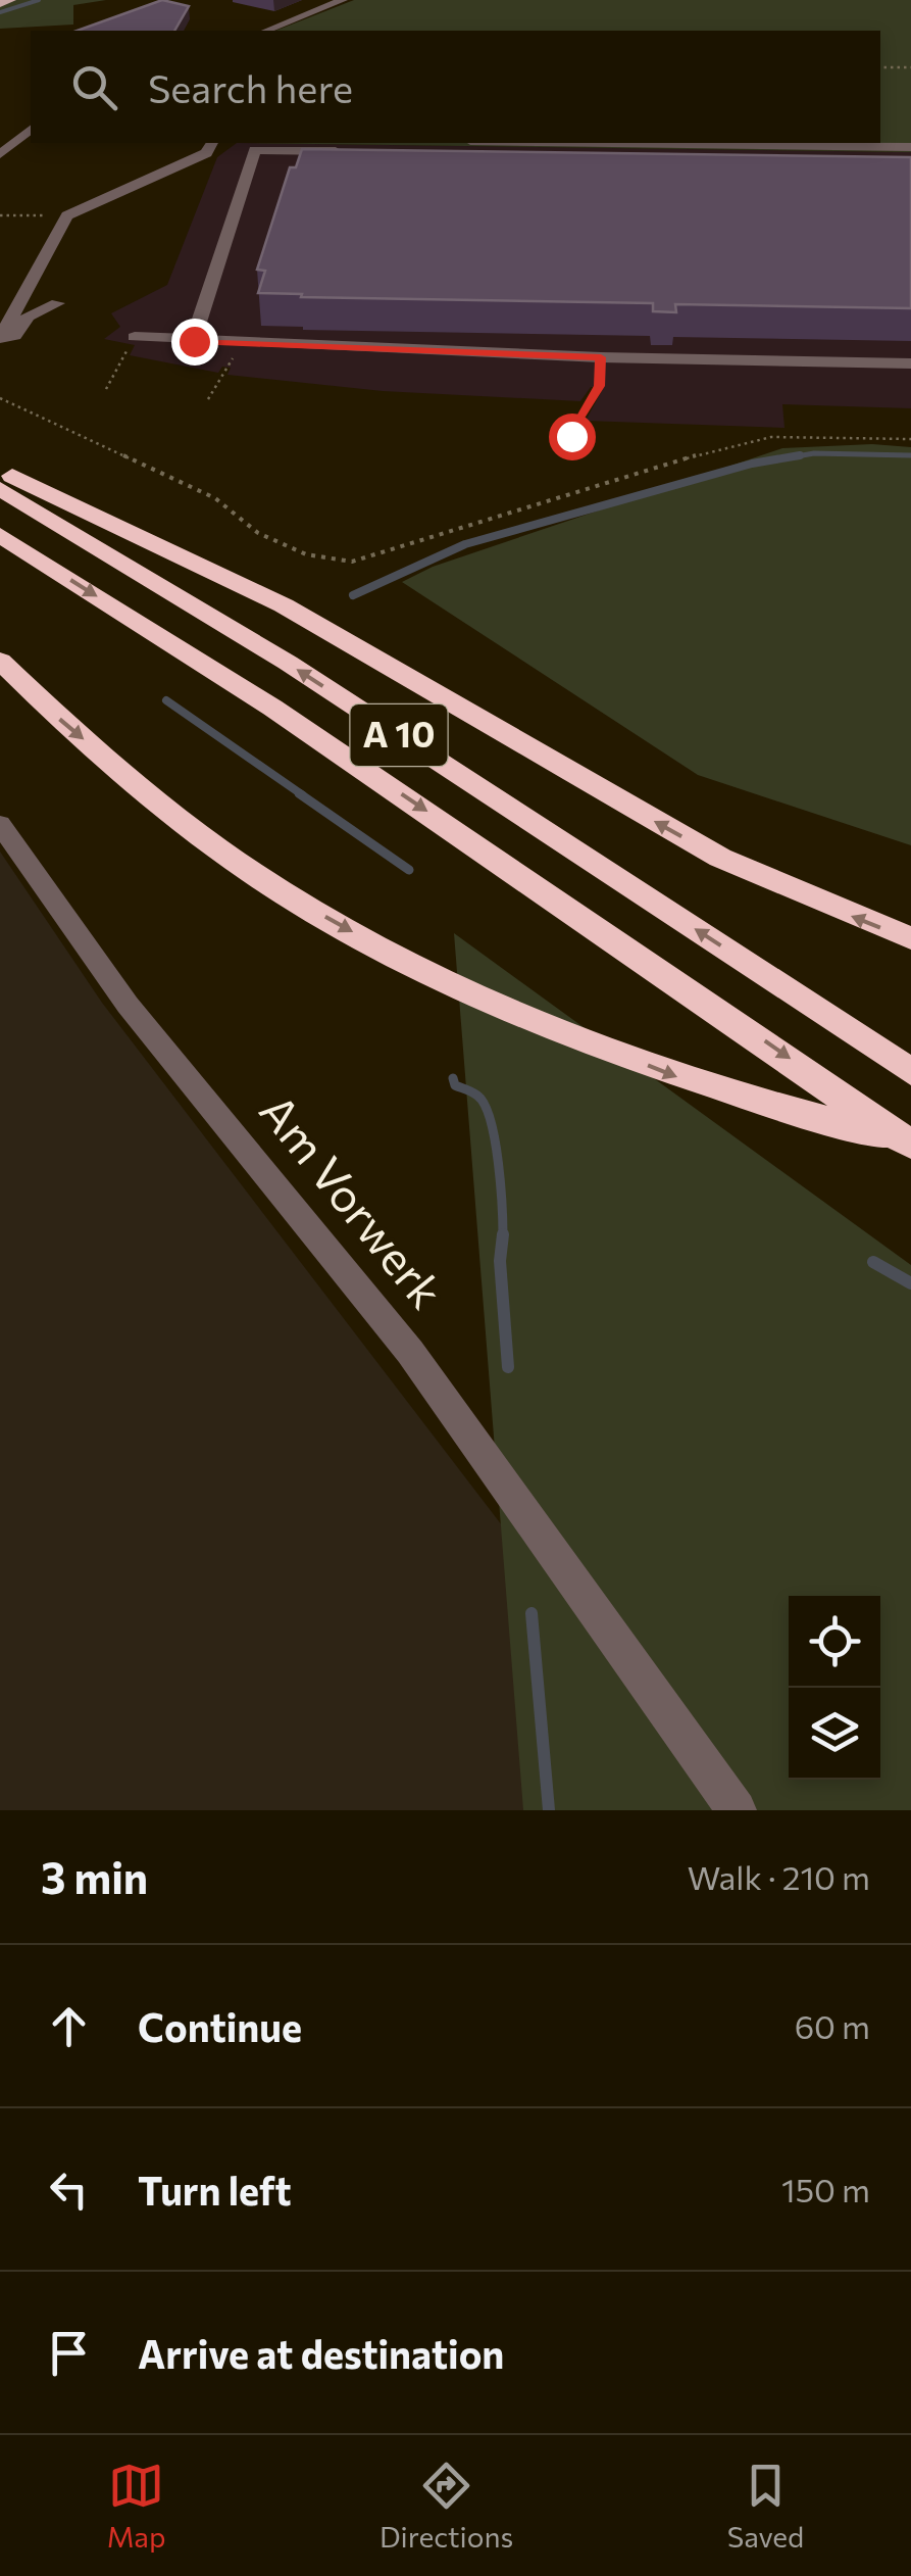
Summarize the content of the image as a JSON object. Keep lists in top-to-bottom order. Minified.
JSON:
{"streets":{"highway":["A 10"],"street":["Am Vorwerk"]},"page":{"search":"Search here","heading":["3 min","Walk · 210 m"],"list":[["Continue","60 m"],["Turn left","150 m"],"Arrive at destination"],"nav":["Map","Directions","Saved"]}}
